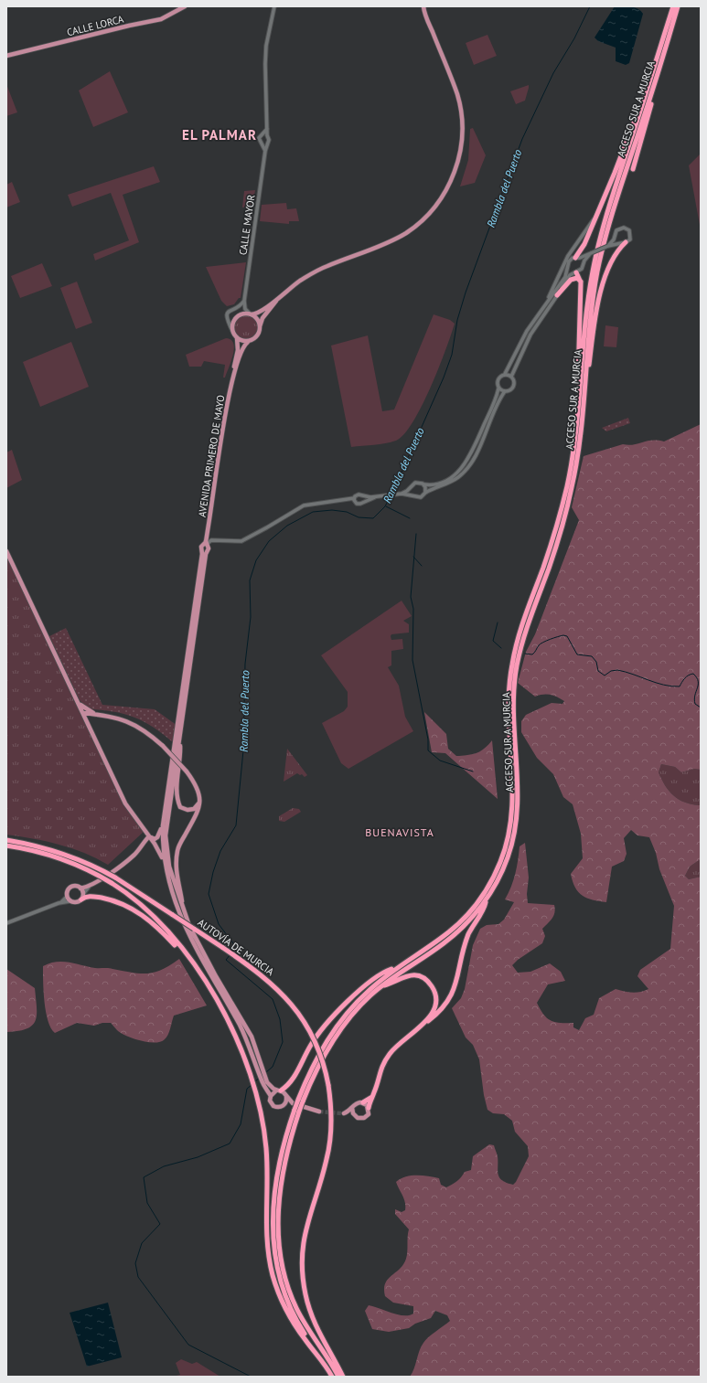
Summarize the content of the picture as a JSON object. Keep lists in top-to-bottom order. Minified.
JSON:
{"streets":{"highway":["ACCESO SUR A MURCIA","AUTOVÍA DE MURCIA"],"main road":["CALLE LORCA","AVENIDA PRIMERO DE MAYO"],"street":["CALLE MAYOR"]},"districts":["EL PALMAR","BUENAVISTA"],"water":["Rambla del Puerto"]}
